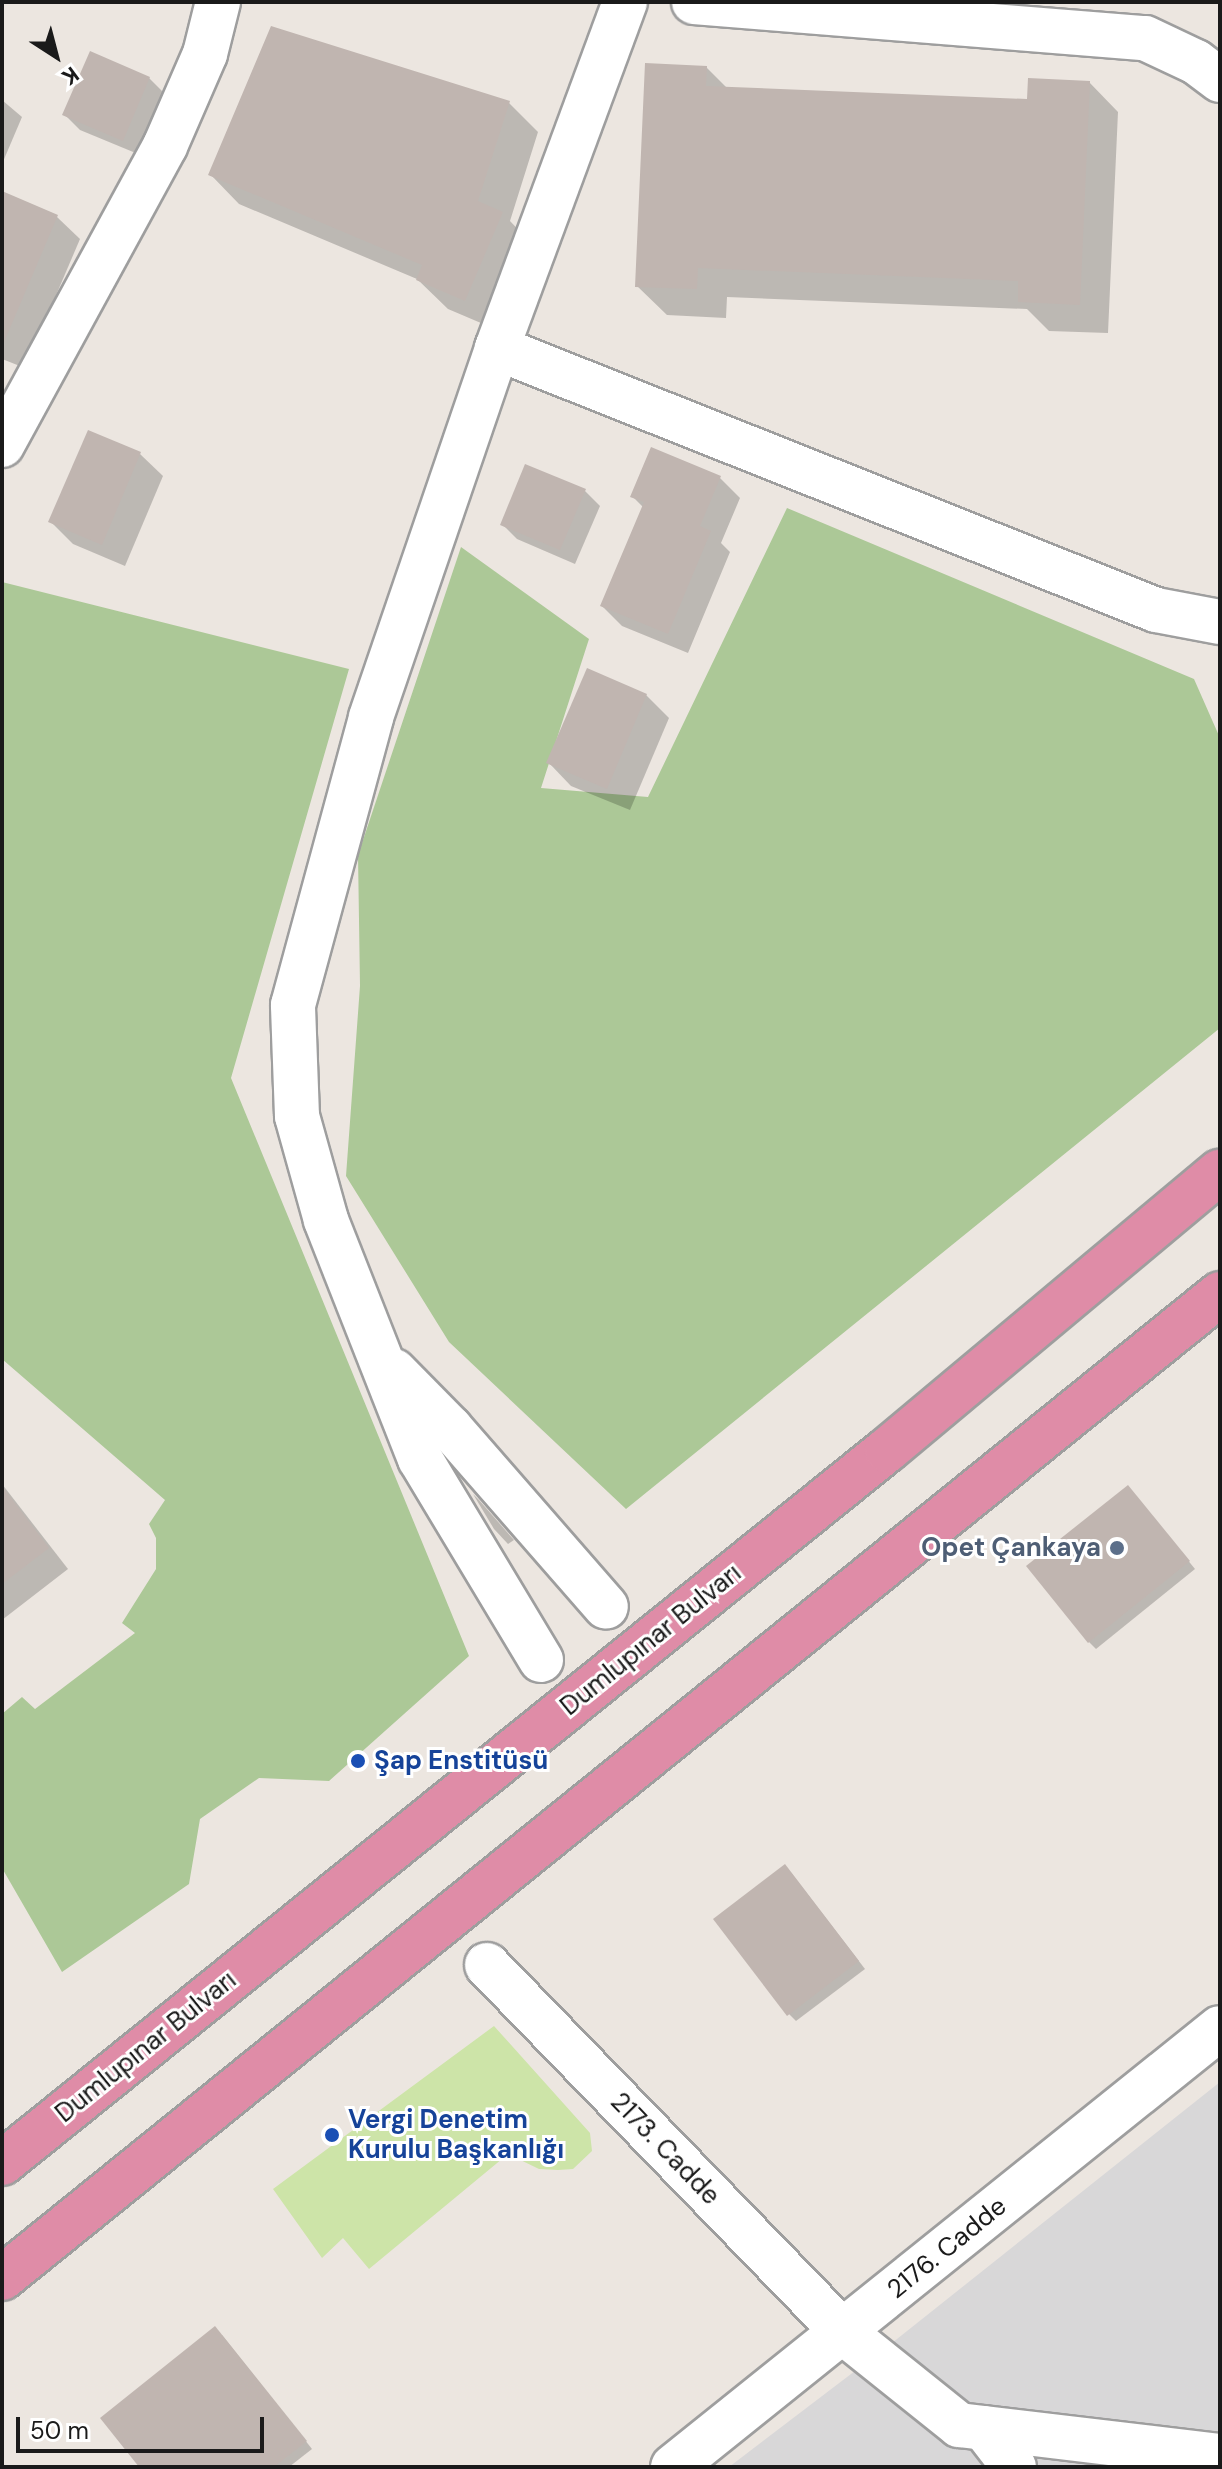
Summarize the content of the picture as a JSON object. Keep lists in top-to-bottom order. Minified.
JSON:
{"streets":{"highway":["Dumlupınar Bulvarı"],"street":["2173. Cadde","2176. Cadde"]},"crossings":[["2173. Cadde","2176. Cadde"]],"places":["Opet Çankaya","Şap Enstitüsü","Vergi Denetim Kurulu Başkanlığı"],"scale_bar":"50 m","north":"bottom right"}
